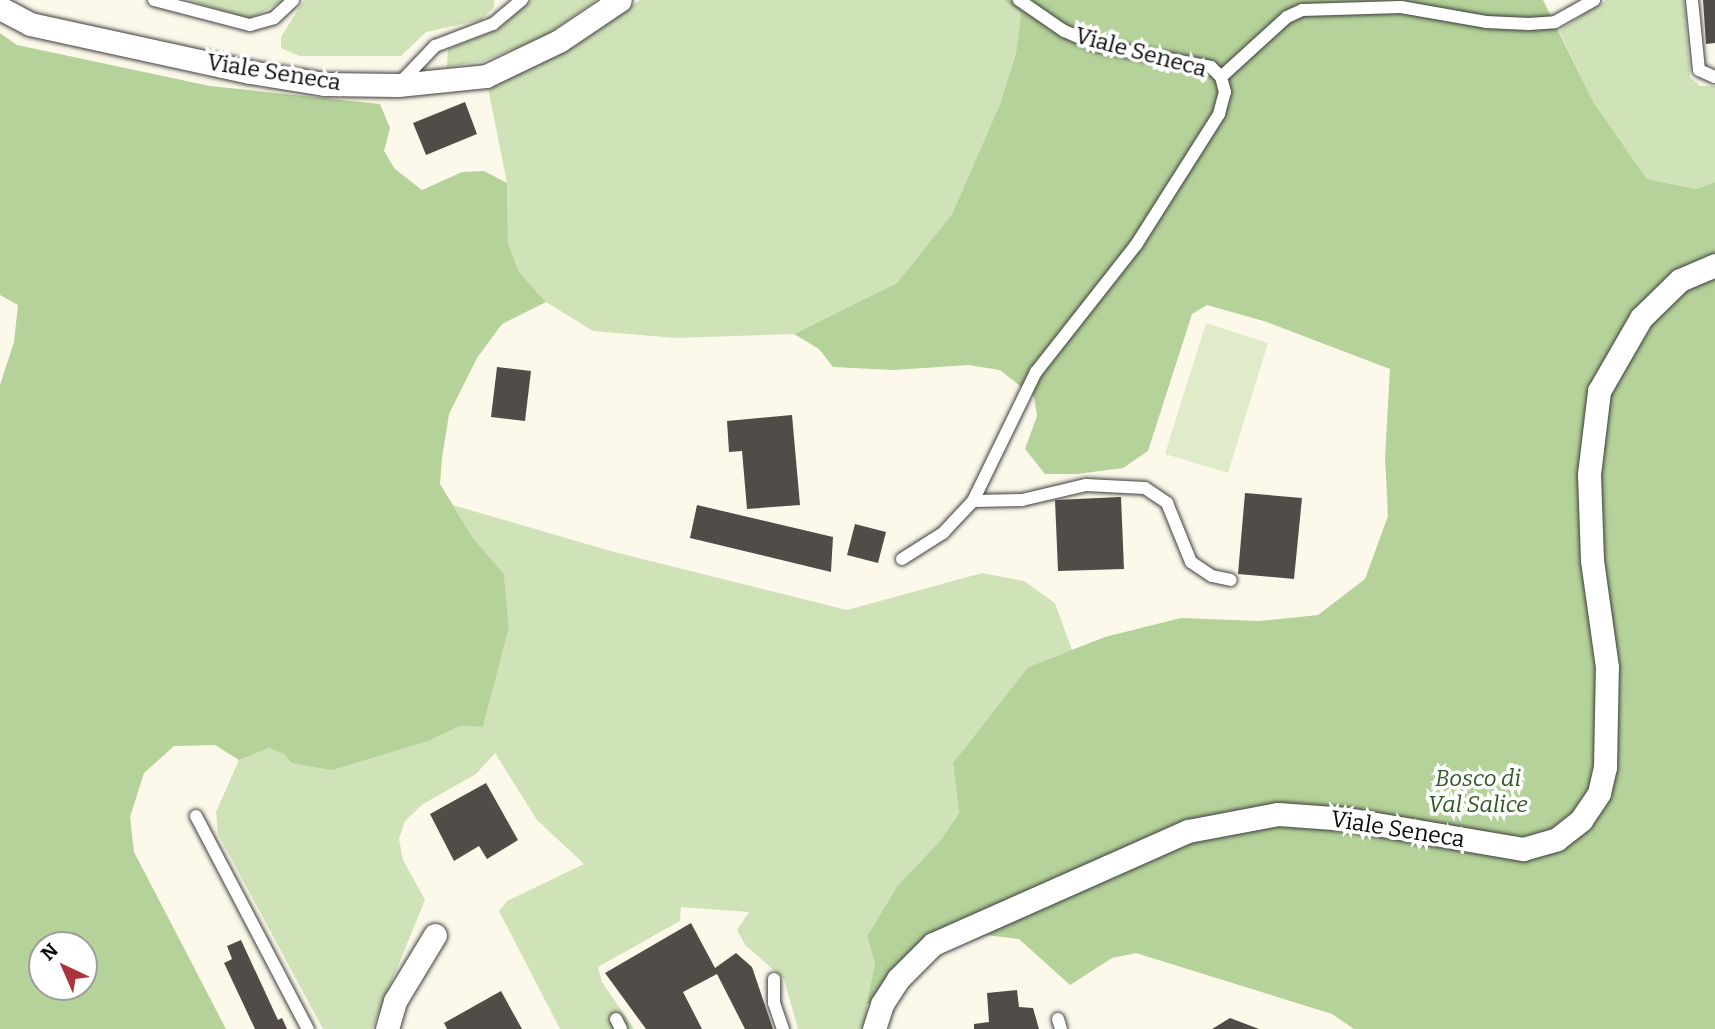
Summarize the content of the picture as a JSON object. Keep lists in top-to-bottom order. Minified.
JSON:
{"streets":{"street":["Viale Seneca"]},"parks":["Bosco di Val Salice"],"north":"top left"}
